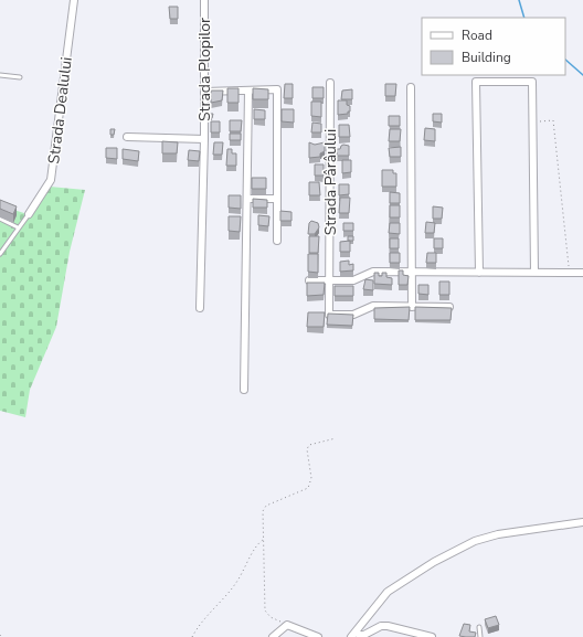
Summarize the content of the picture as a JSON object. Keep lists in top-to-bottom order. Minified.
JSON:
{"streets":{"street":["Strada Plopilor","Strada Dealului","Strada Pârâului"]},"legend":["Road","Building"]}
